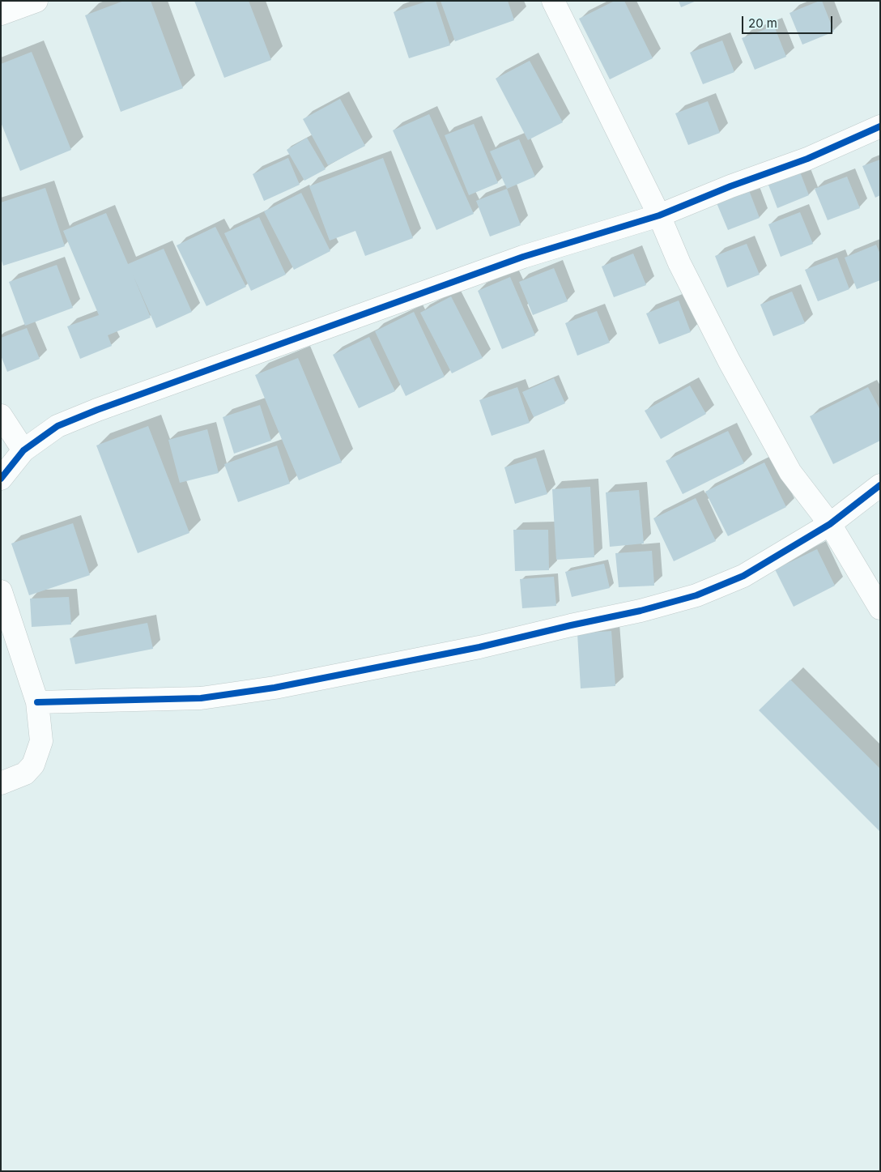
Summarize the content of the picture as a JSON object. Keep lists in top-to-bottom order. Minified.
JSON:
{"scale_bar":"20 m"}
